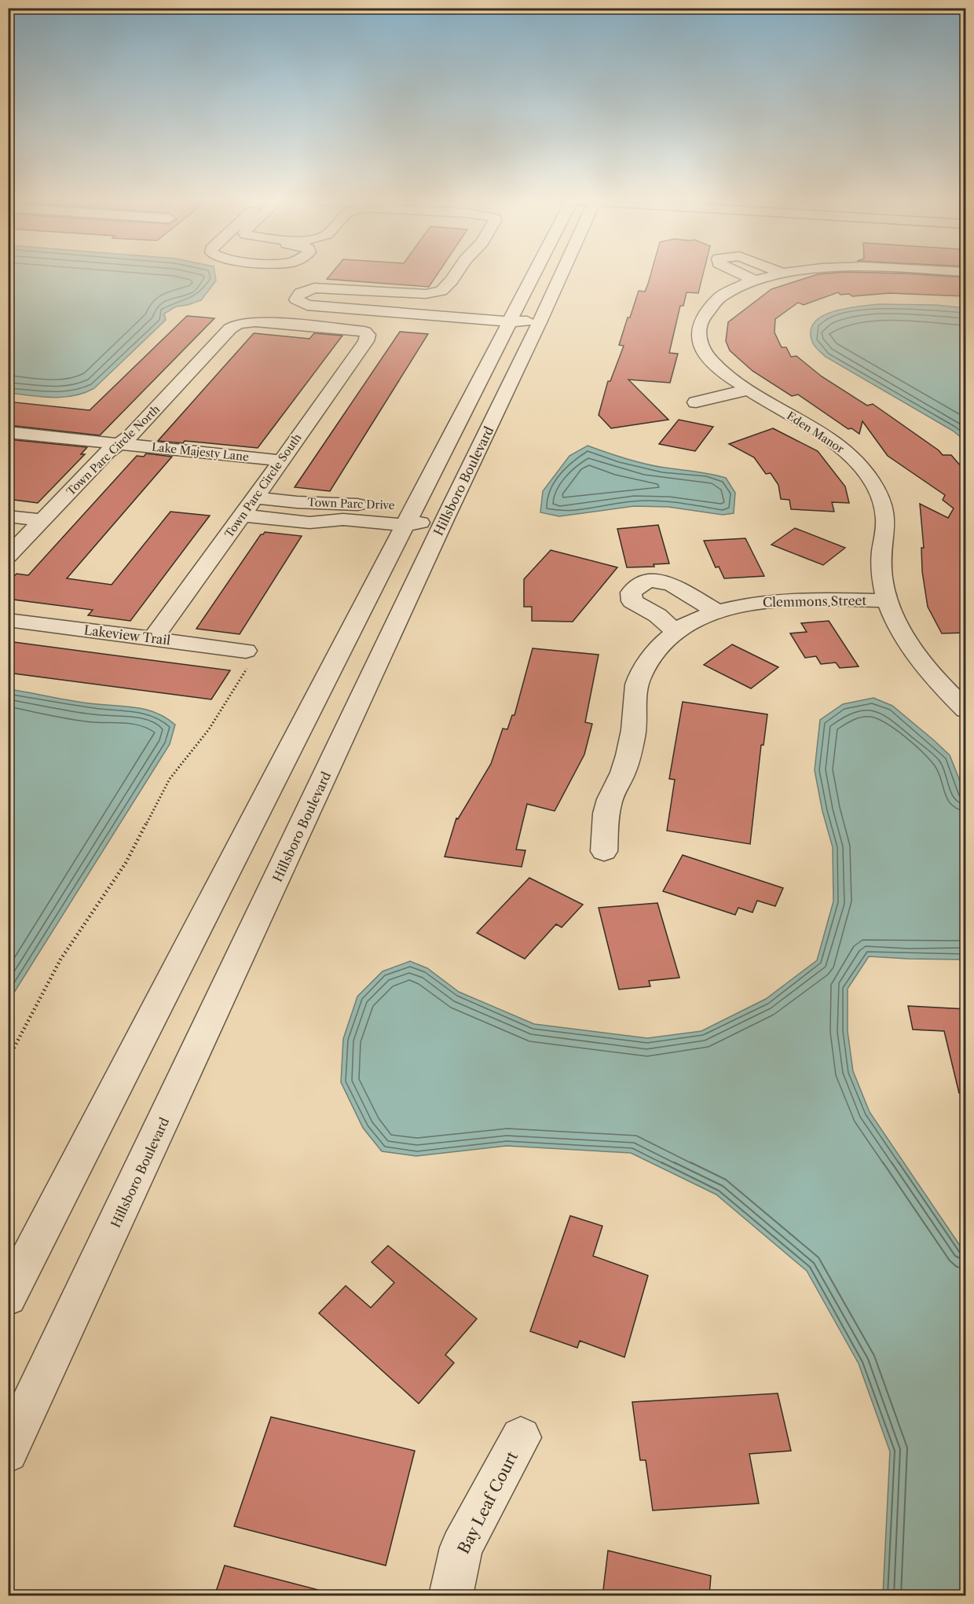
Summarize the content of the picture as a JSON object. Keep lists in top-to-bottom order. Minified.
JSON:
{"streets":{"street":["Eden Manor","Town Parc Circle North","Lake Majesty Lane","Hillsboro Boulevard","Town Parc Circle South","Town Parc Drive","Clemmons Street","Lakeview Trail","Bay Leaf Court"]},"crossings":[["Eden Manor","Clemmons Street"],["Town Parc Circle North","Lake Majesty Lane"],["Town Parc Circle North","Town Parc Circle South"],["Lake Majesty Lane","Town Parc Circle South"],["Town Parc Circle South","Town Parc Drive"],["Town Parc Circle South","Lakeview Trail"]]}
